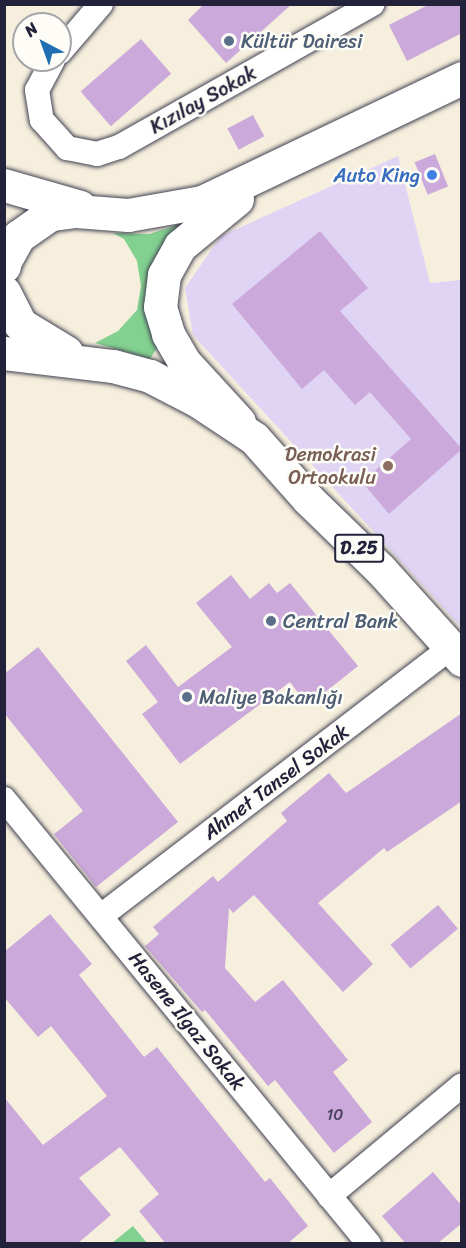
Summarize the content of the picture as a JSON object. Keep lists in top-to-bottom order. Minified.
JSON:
{"streets":{"main road":["D.25"],"street":["Kızılay Sokak","Ahmet Tansel Sokak","Hasene Ilgaz Sokak"]},"crossings":[["D.25","Ahmet Tansel Sokak"],["Ahmet Tansel Sokak","Hasene Ilgaz Sokak"]],"places":["Kültür Dairesi","Auto King","Demokrasi Ortaokulu","Central Bank","Maliye Bakanlığı"],"house_numbers":["10"],"north":"top left"}
